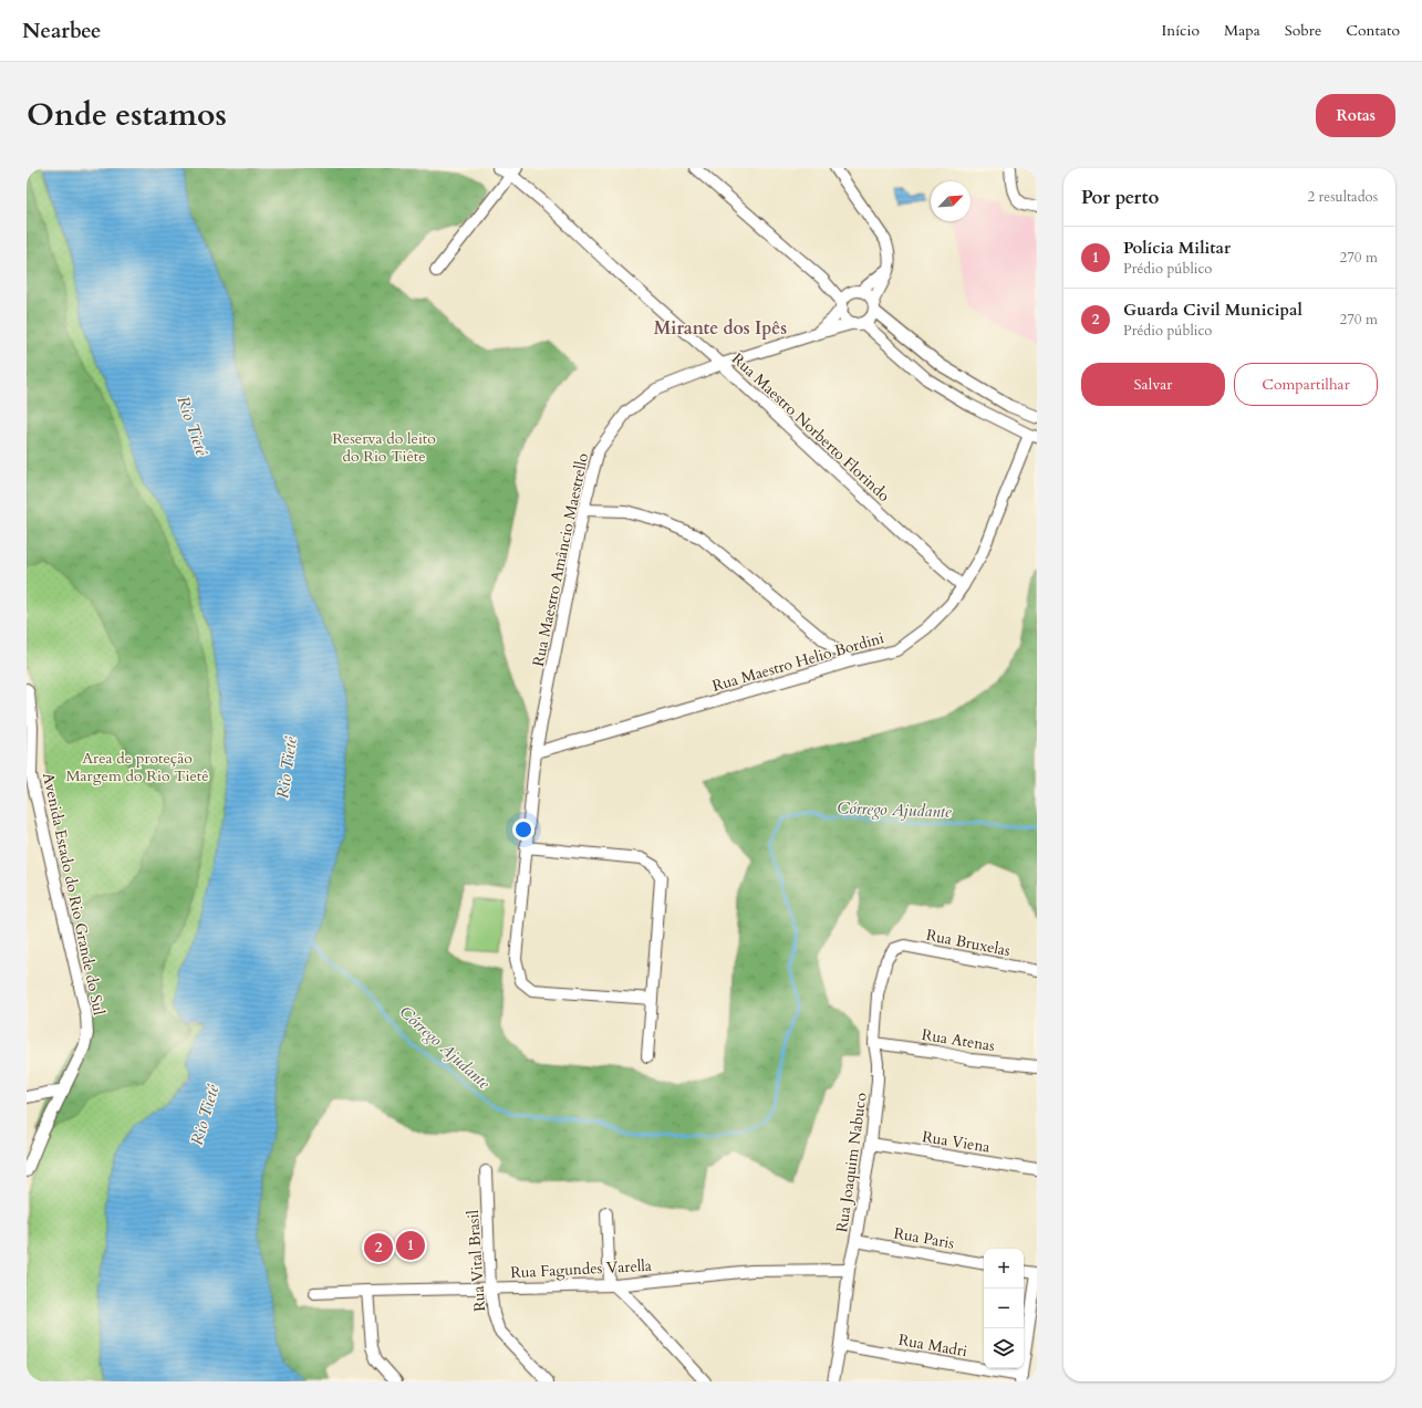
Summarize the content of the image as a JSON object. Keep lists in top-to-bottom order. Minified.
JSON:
{"streets":{"street":["Rua Maestro Norberto Florindo","Rua Maestro Amâncio Maestrello","Rua Maestro Helio Bordini","Avenida Estado do Rio Grande do Sul","Rua Bruxelas","Rua Atenas","Rua Viena","Rua Joaquim Nabuco","Rua Paris","Rua Vital Brasil","Rua Fagundes Varella","Rua Madri"]},"crossings":[["Rua Maestro Norberto Florindo","Rua Maestro Amâncio Maestrello"],["Rua Maestro Norberto Florindo","Rua Maestro Helio Bordini"],["Rua Maestro Amâncio Maestrello","Rua Maestro Helio Bordini"],["Rua Bruxelas","Rua Joaquim Nabuco"],["Rua Atenas","Rua Joaquim Nabuco"],["Rua Viena","Rua Joaquim Nabuco"],["Rua Joaquim Nabuco","Rua Paris"],["Rua Joaquim Nabuco","Rua Fagundes Varella"],["Rua Joaquim Nabuco","Rua Madri"],["Rua Vital Brasil","Rua Fagundes Varella"]],"districts":["Mirante dos Ipês"],"water":["Rio Tietê","Córrego Ajudante"],"parks":["Reserva do leito do Rio Tiête","Area de proteção Margem do Rio Tietê"],"north":"top right","page":{"header":"Nearbee","nav":["Início","Mapa","Sobre","Contato"],"title":"Onde estamos","buttons":["Rotas",["Salvar","Compartilhar"]],"heading":["Por perto","2 resultados"],"list":[{"mark":"1","name":"Polícia Militar","note":"Prédio público","value":"270 m"},{"mark":"2","name":"Guarda Civil Municipal","note":"Prédio público","value":"270 m"}],"pins":["1","2"],"map_buttons":["+","−"]}}
